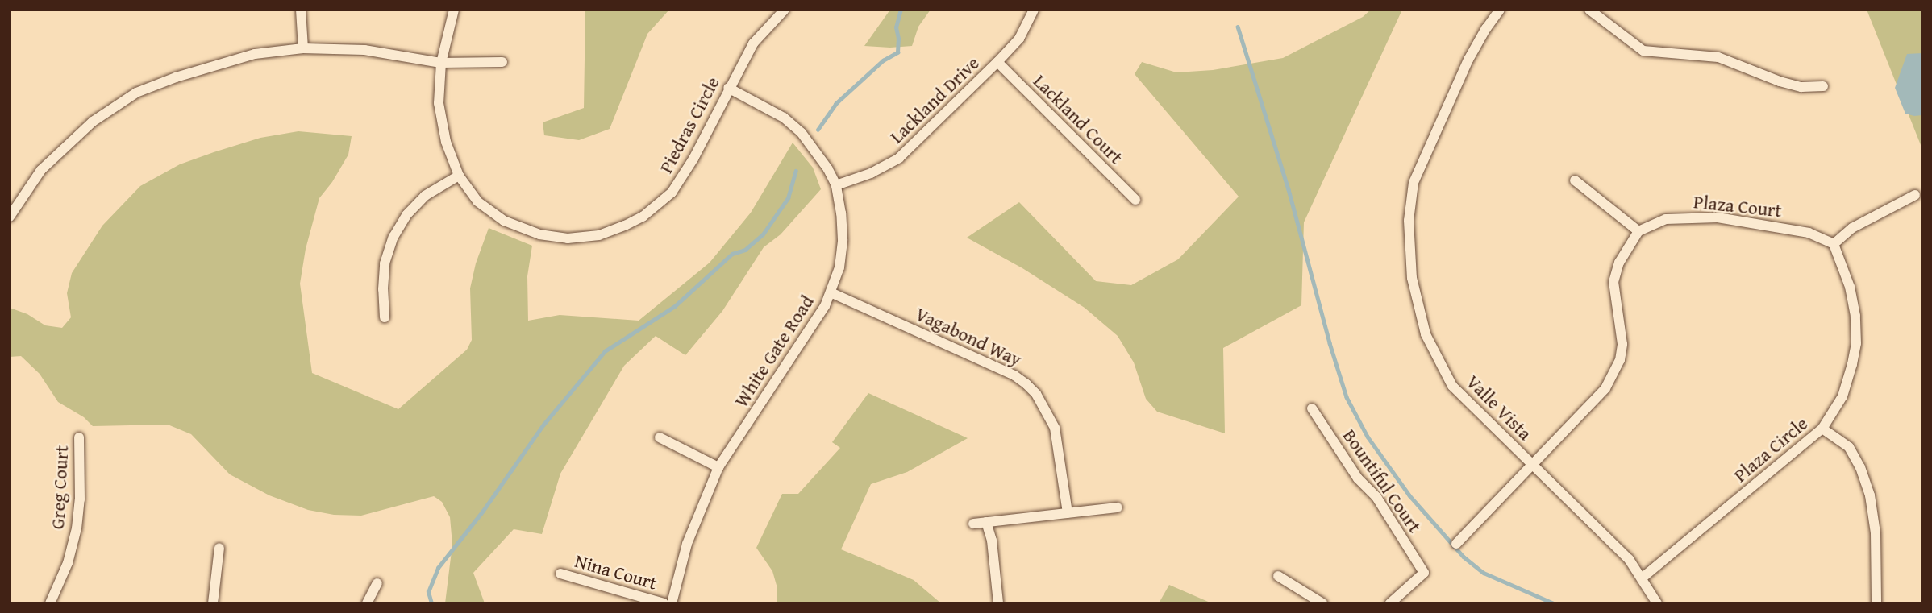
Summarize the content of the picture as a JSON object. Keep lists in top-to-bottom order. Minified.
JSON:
{"streets":{"street":["Lackland Drive","Lackland Court","Piedras Circle","Plaza Court","Vagabond Way","White Gate Road","Valle Vista","Plaza Circle","Bountiful Court","Greg Court","Nina Court"]},"crossings":[["Lackland Drive","Lackland Court"],["Lackland Drive","White Gate Road"],["Piedras Circle","White Gate Road"],["Plaza Court","Plaza Circle"],["Vagabond Way","White Gate Road"],["Valle Vista","Plaza Circle"]]}
